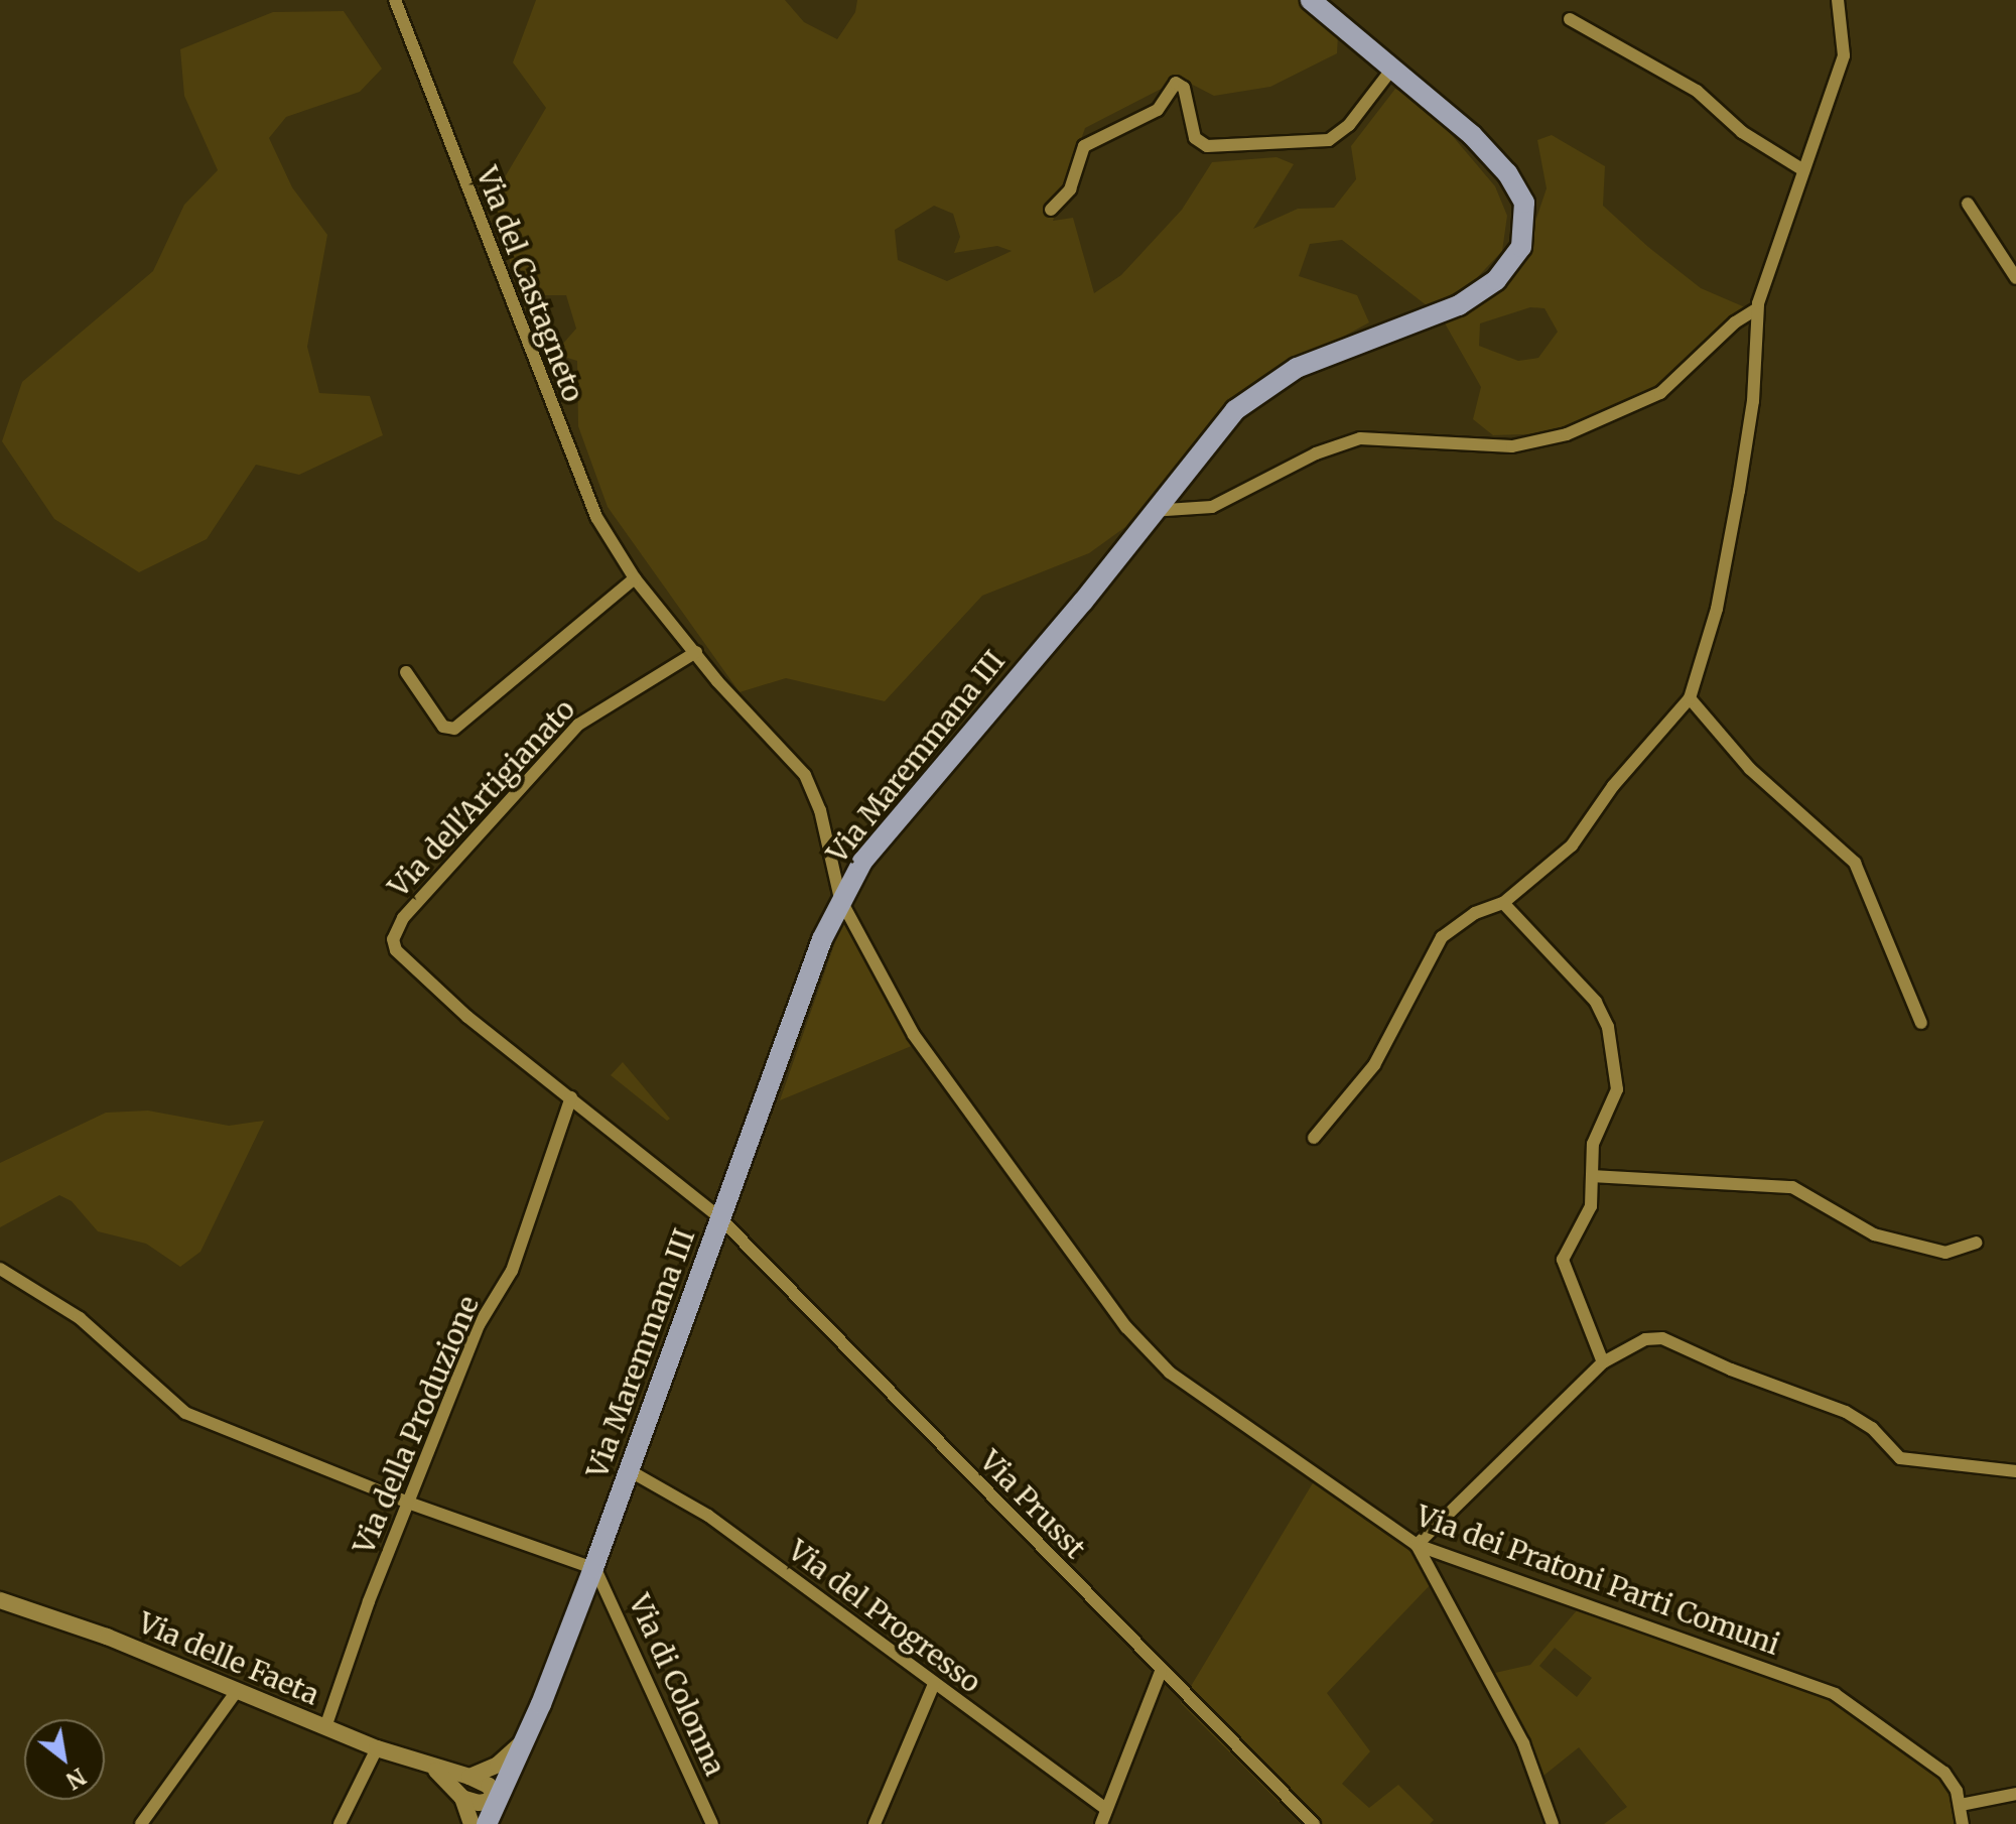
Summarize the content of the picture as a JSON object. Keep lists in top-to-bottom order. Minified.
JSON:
{"streets":{"main road":["Via Maremmana III"],"street":["Via del Castagneto","Via dell'Artigianato","Via della Produzione","Via Prusst","Via dei Pratoni Parti Comuni","Via del Progresso","Via delle Faeta","Via di Colonna"]},"crossings":[["Via del Castagneto","Via Maremmana III"],["Via del Castagneto","Via dell'Artigianato"],["Via del Castagneto","Via dei Pratoni Parti Comuni"],["Via Maremmana III","Via dell'Artigianato"],["Via Maremmana III","Via Prusst"],["Via Maremmana III","Via dei Pratoni Parti Comuni"],["Via Maremmana III","Via del Progresso"],["Via Maremmana III","Via di Colonna"],["Via dell'Artigianato","Via della Produzione"],["Via dell'Artigianato","Via Prusst"],["Via della Produzione","Via delle Faeta"]],"north":"bottom right"}
